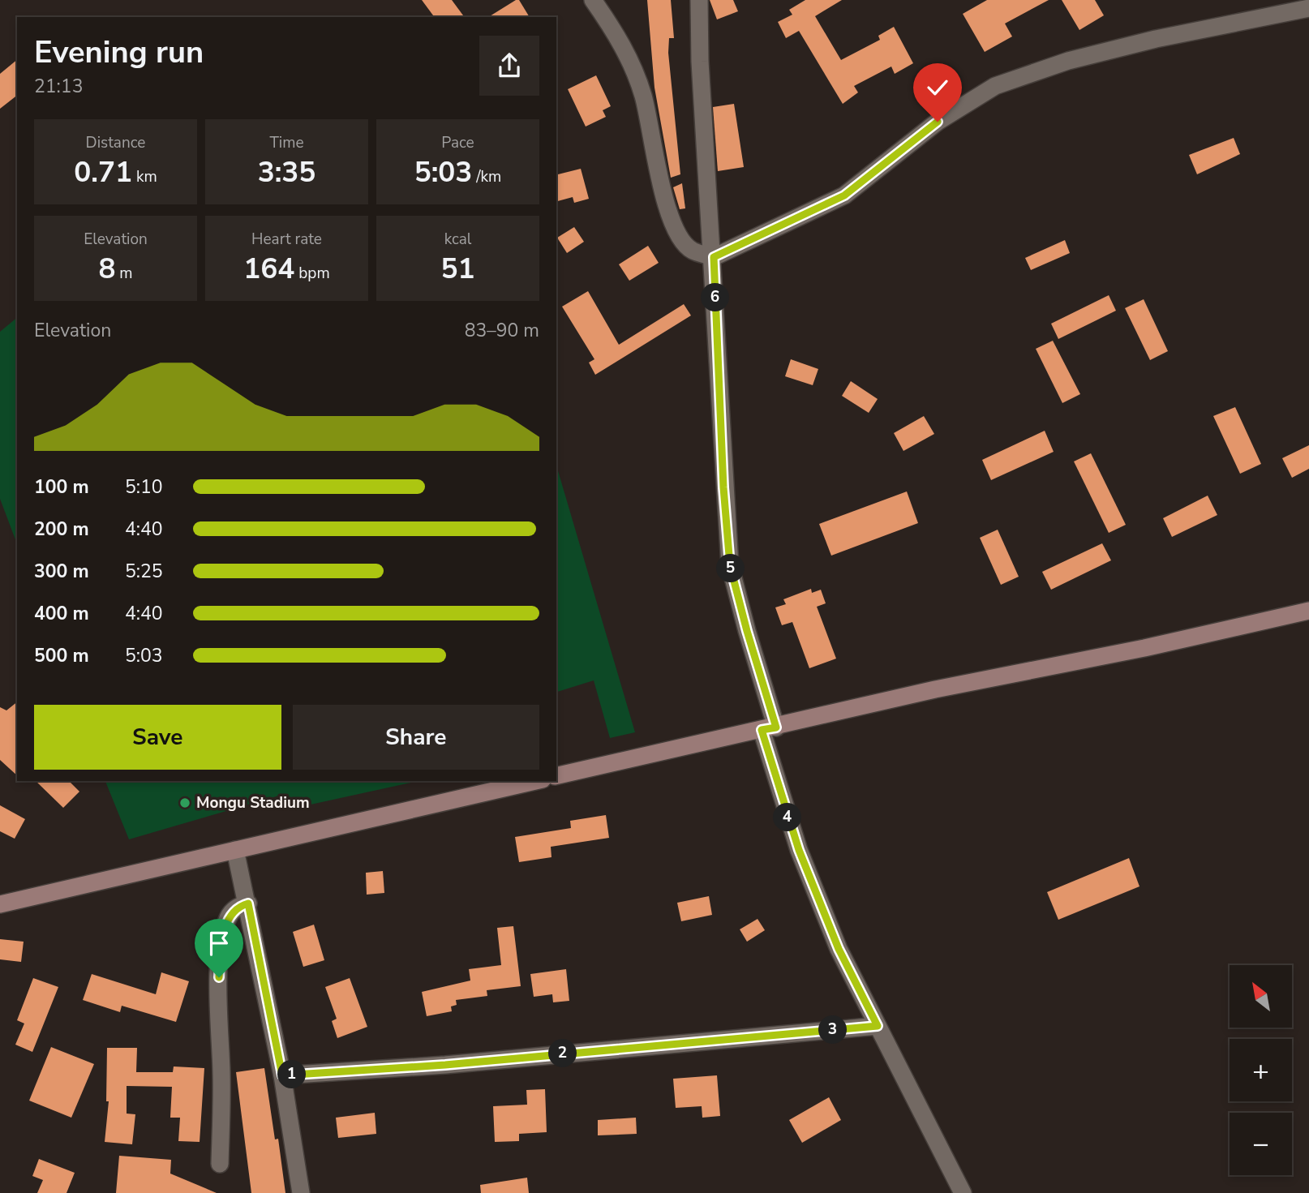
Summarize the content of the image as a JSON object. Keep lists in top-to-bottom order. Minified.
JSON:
{"places":["Mongu Stadium"],"north":"top left","page":{"heading":["Evening run","21:13"],"stats":[["Distance","0.71 km"],["Time","3:35"],["Pace","5:03 /km"],["Elevation","8 m"],["Heart rate","164 bpm"],["kcal","51"]],"pins":["6","5","4","3","2","1"],"chart":["Elevation","83–90 m"],"list":[{"name":"100 m","note":"5:10"},{"name":"200 m","note":"4:40"},{"name":"300 m","note":"5:25"},{"name":"400 m","note":"4:40"},{"name":"500 m","note":"5:03"}],"buttons":["Save","Share"],"map_buttons":["+","−"]}}
